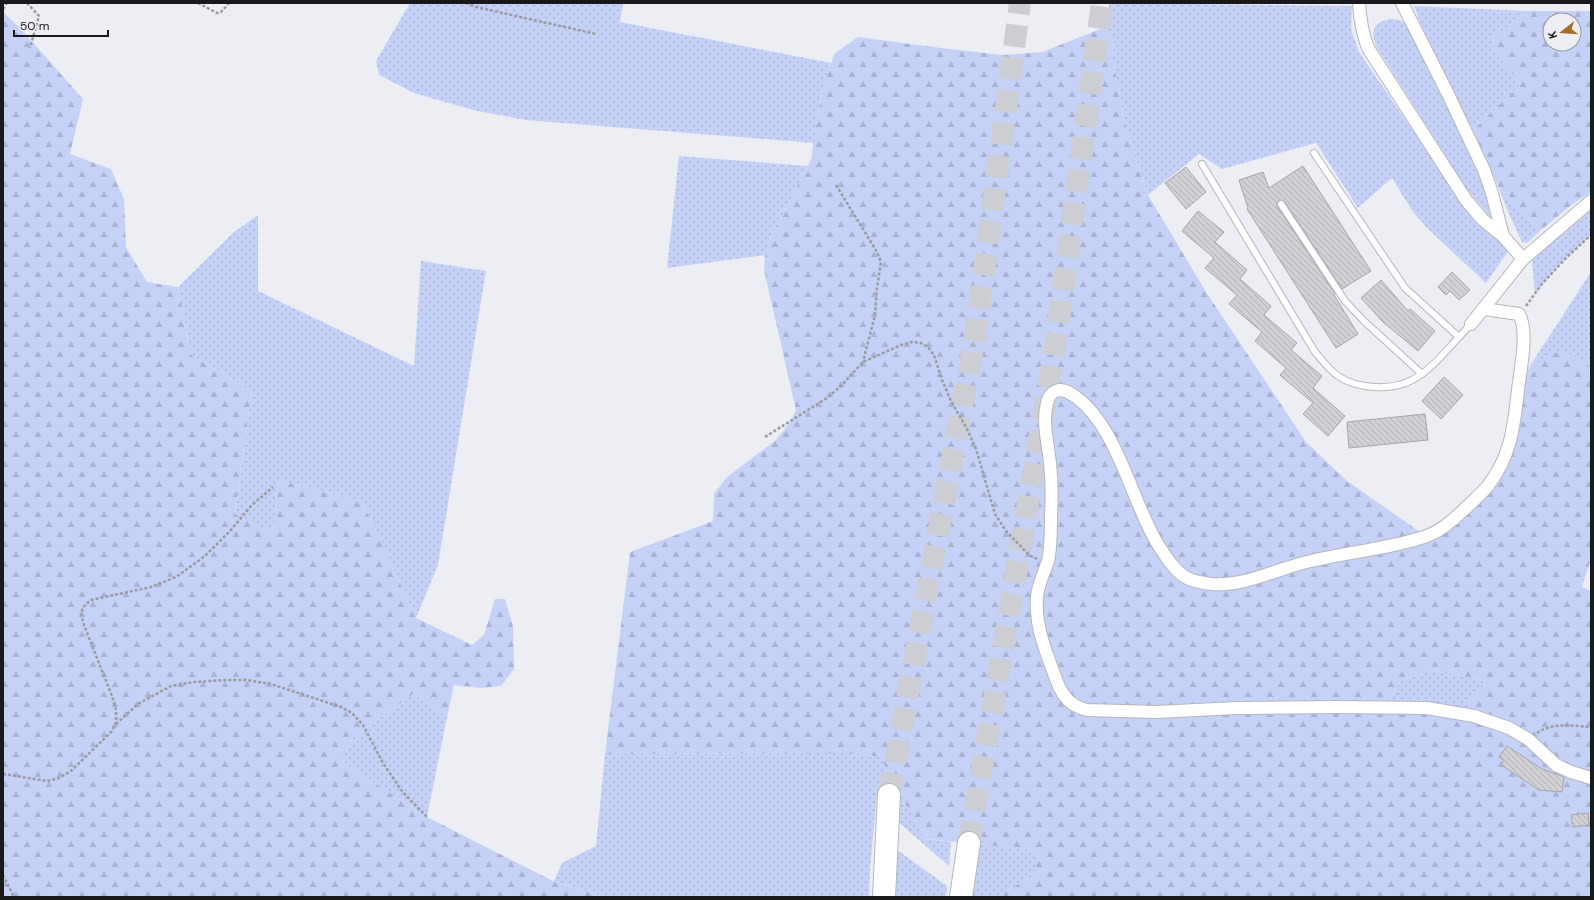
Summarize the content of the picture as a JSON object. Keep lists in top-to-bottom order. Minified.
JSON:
{"scale_bar":"50 m","north":"left"}
